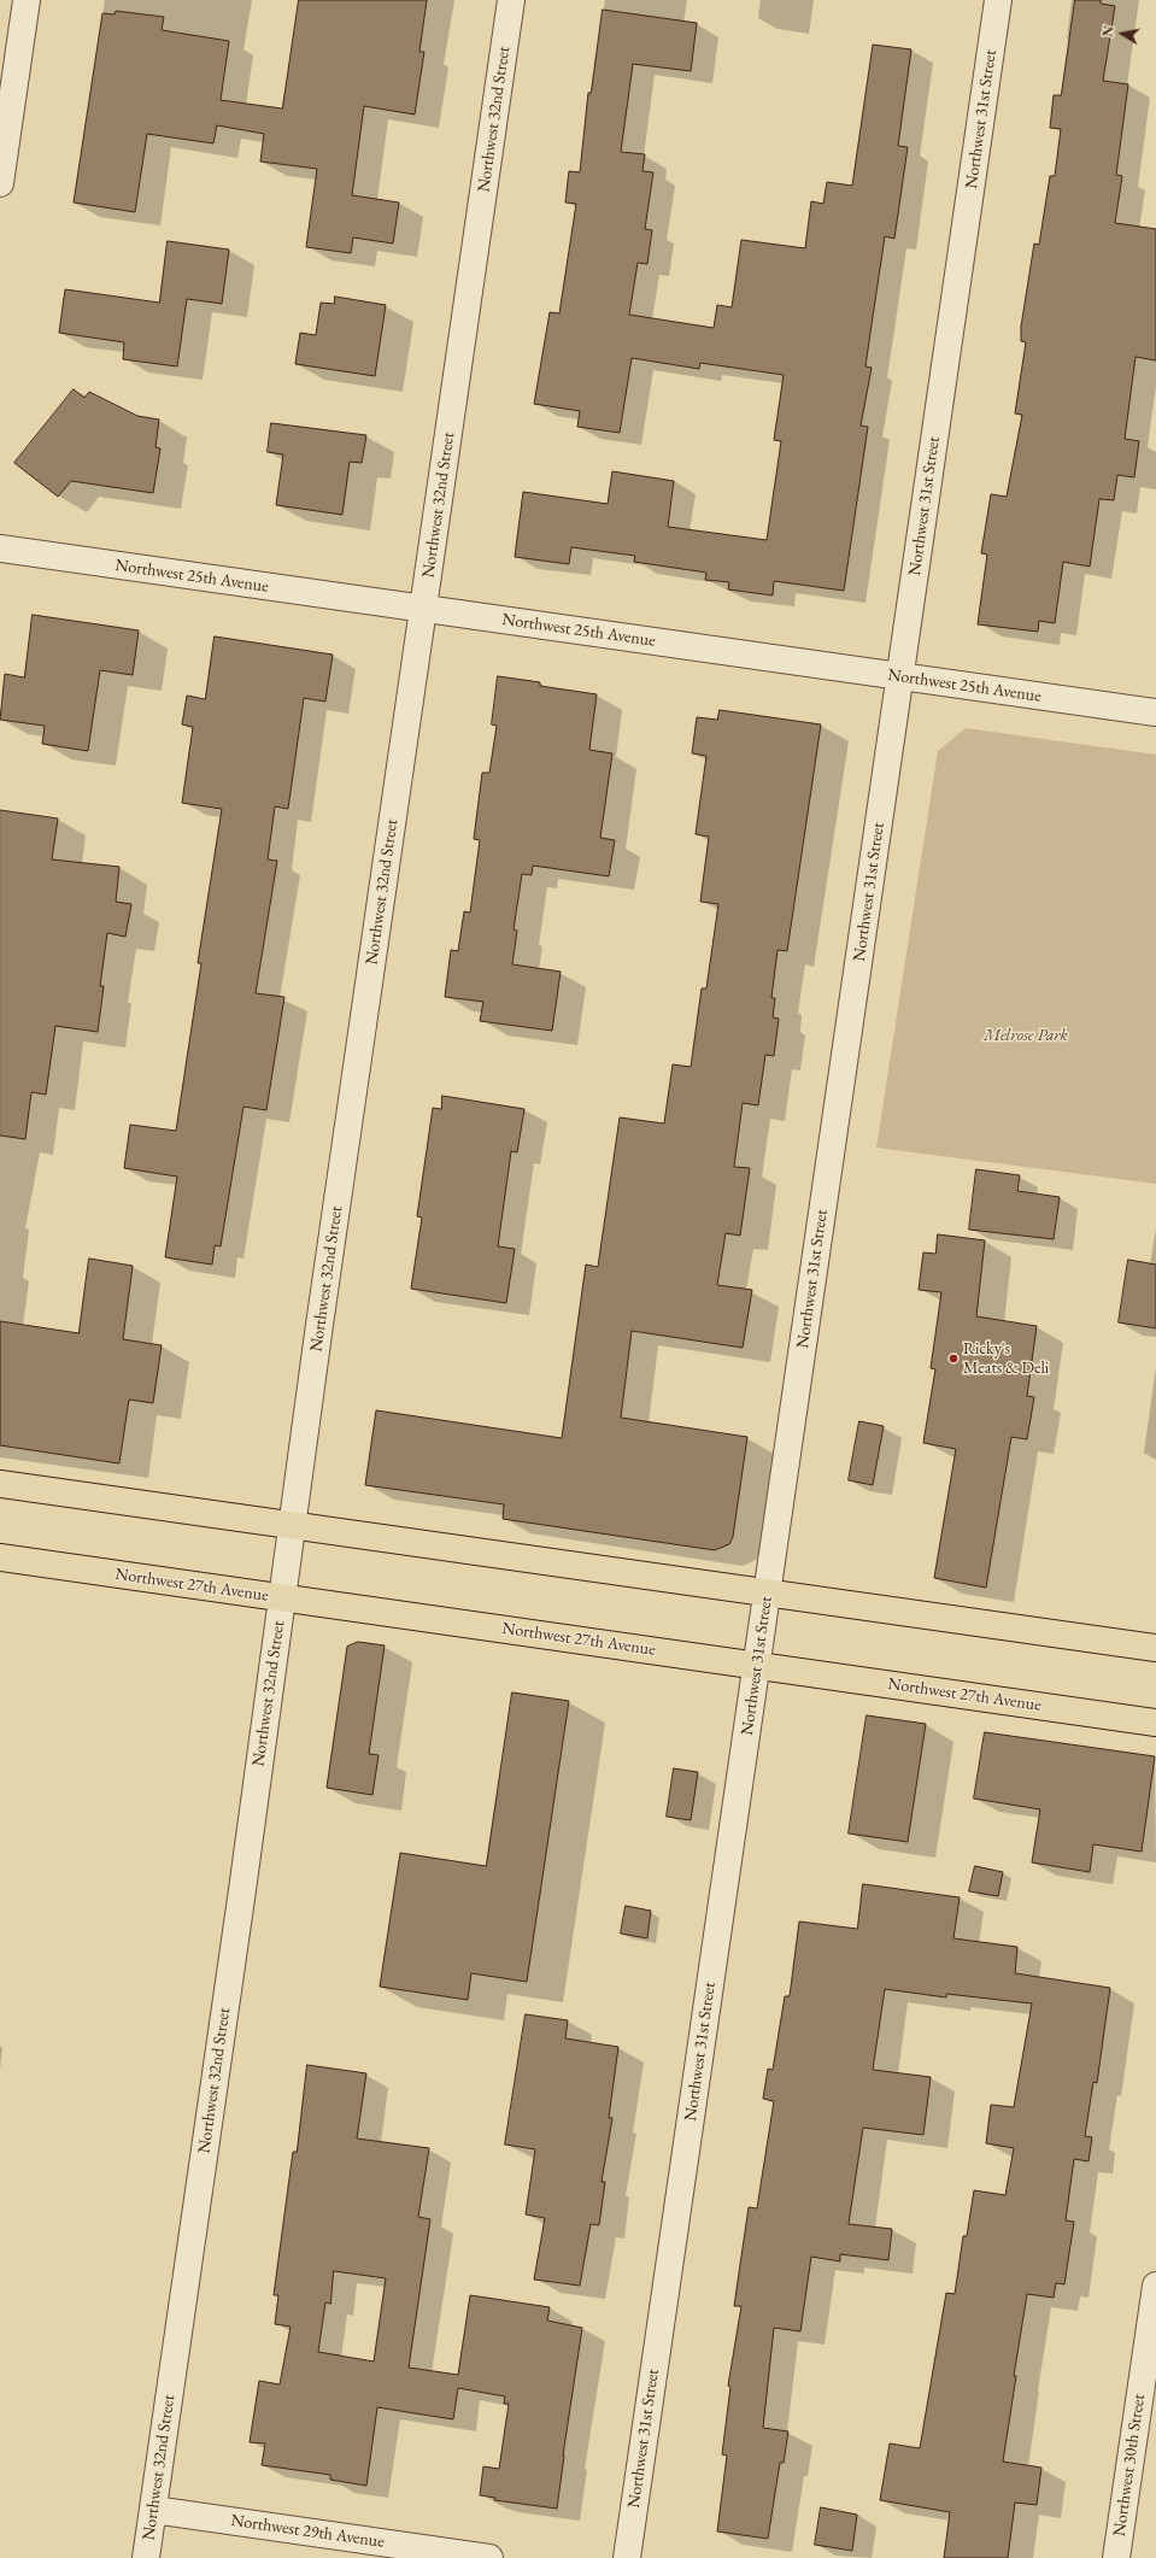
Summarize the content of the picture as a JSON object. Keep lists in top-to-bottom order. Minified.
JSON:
{"streets":{"highway":["Northwest 27th Avenue"],"street":["Northwest 32nd Street","Northwest 31st Street","Northwest 25th Avenue","Northwest 30th Street","Northwest 29th Avenue"]},"crossings":[["Northwest 32nd Street","Northwest 25th Avenue"],["Northwest 32nd Street","Northwest 27th Avenue"],["Northwest 32nd Street","Northwest 29th Avenue"],["Northwest 31st Street","Northwest 25th Avenue"],["Northwest 31st Street","Northwest 27th Avenue"]],"parks":["Melrose Park"],"places":["Ricky's Meats & Deli"],"north":"left"}
